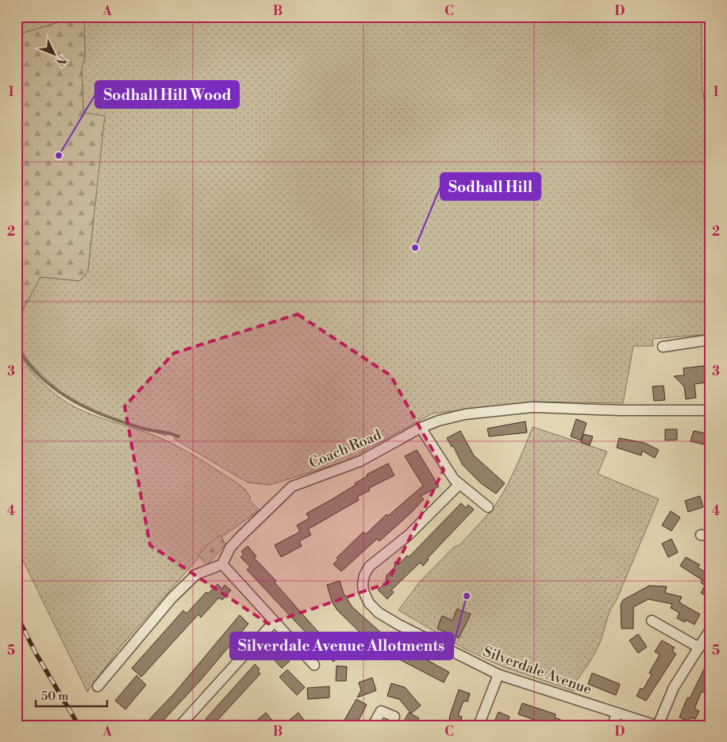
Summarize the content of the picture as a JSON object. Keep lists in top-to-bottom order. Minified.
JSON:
{"streets":{"street":["Coach Road","Silverdale Avenue"]},"places":["Sodhall Hill Wood","Sodhall Hill","Silverdale Avenue Allotments"],"scale_bar":"50 m","north":"bottom right","grid":{"columns":["A","B","C","D"],"rows":["1","2","3","4","5"]}}
